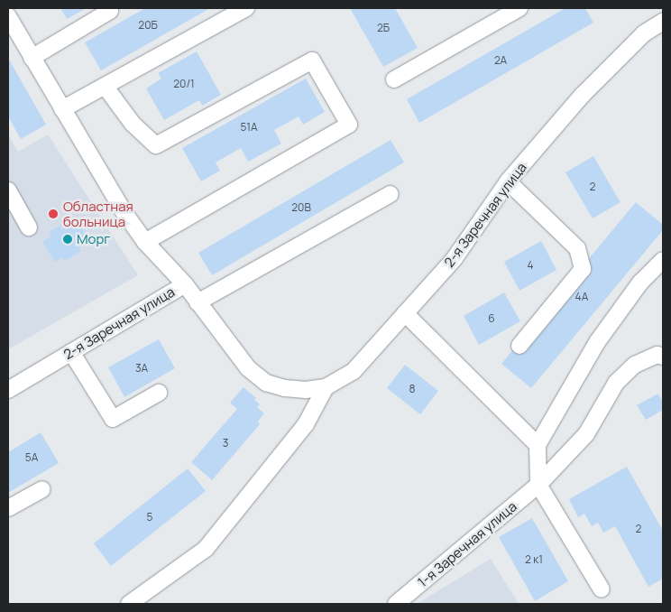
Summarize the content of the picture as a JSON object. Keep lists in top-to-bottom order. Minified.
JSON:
{"streets":{"street":["2-я Заречная улица","1-я Заречная улица"]},"places":["Областная больница","Морг"],"house_numbers":["20Б","2Б","2А","20/1","51А","2","20В","4","4А","6","3А","8","3","5А","5","2","2 к1"]}
